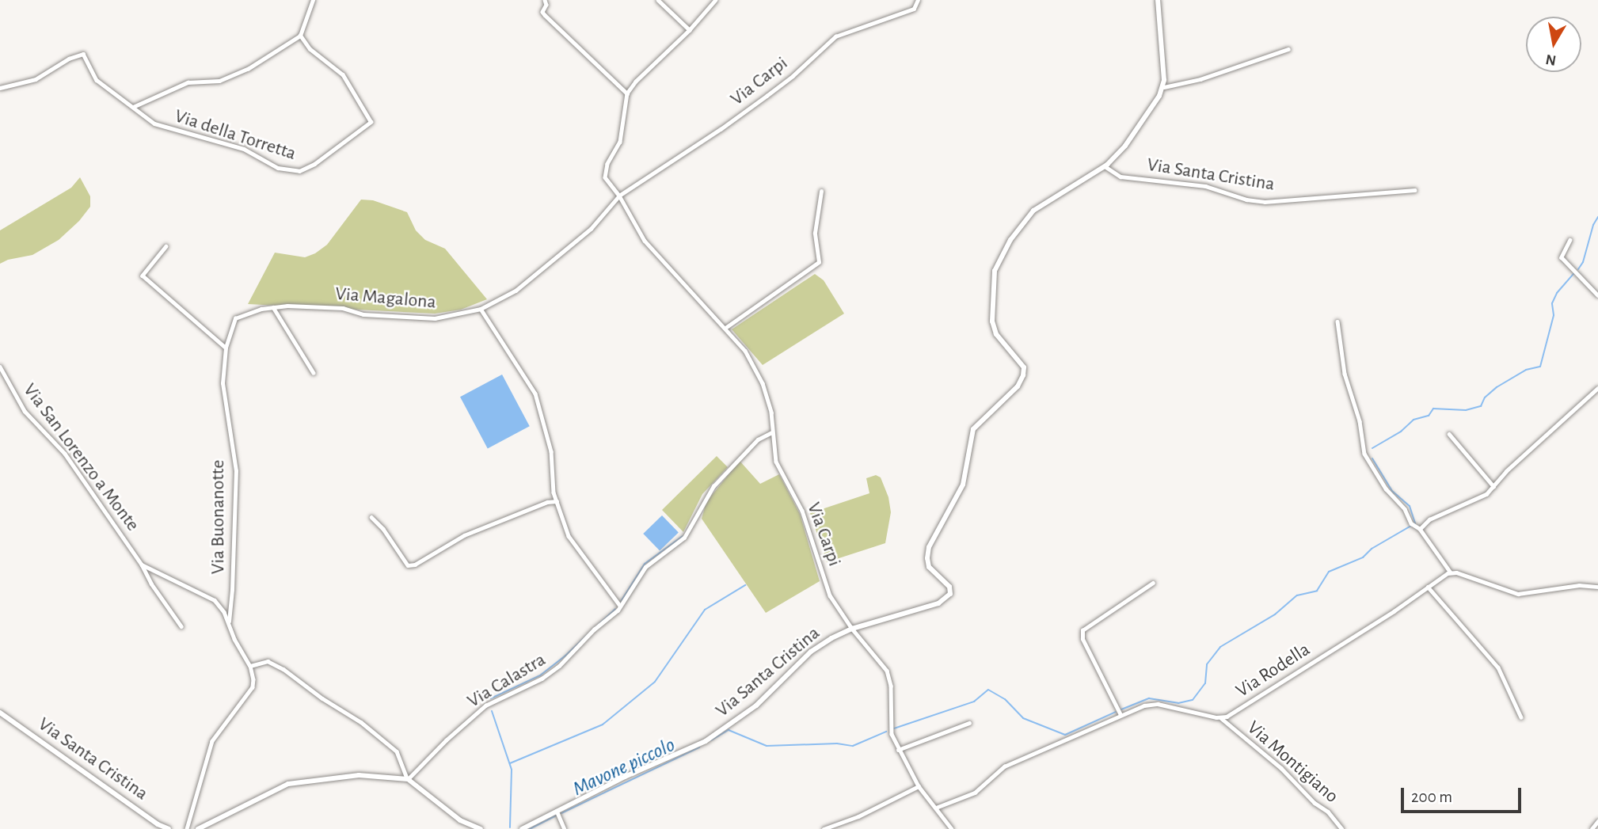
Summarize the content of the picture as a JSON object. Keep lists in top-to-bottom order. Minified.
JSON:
{"streets":{"street":["Via Carpi","Via della Torretta","Via Santa Cristina","Via Magalona","Via San Lorenzo a Monte","Via Buonanotte","Via Rodella","Via Calastra","Via Montigiano"]},"crossings":[["Via Carpi","Via Santa Cristina"],["Via Carpi","Via Magalona"],["Via Carpi","Via Rodella"],["Via Carpi","Via Calastra"],["Via Magalona","Via Buonanotte"],["Via San Lorenzo a Monte","Via Buonanotte"],["Via Rodella","Via Montigiano"]],"water":["Mavone piccolo"],"scale_bar":"200 m","north":"bottom"}
